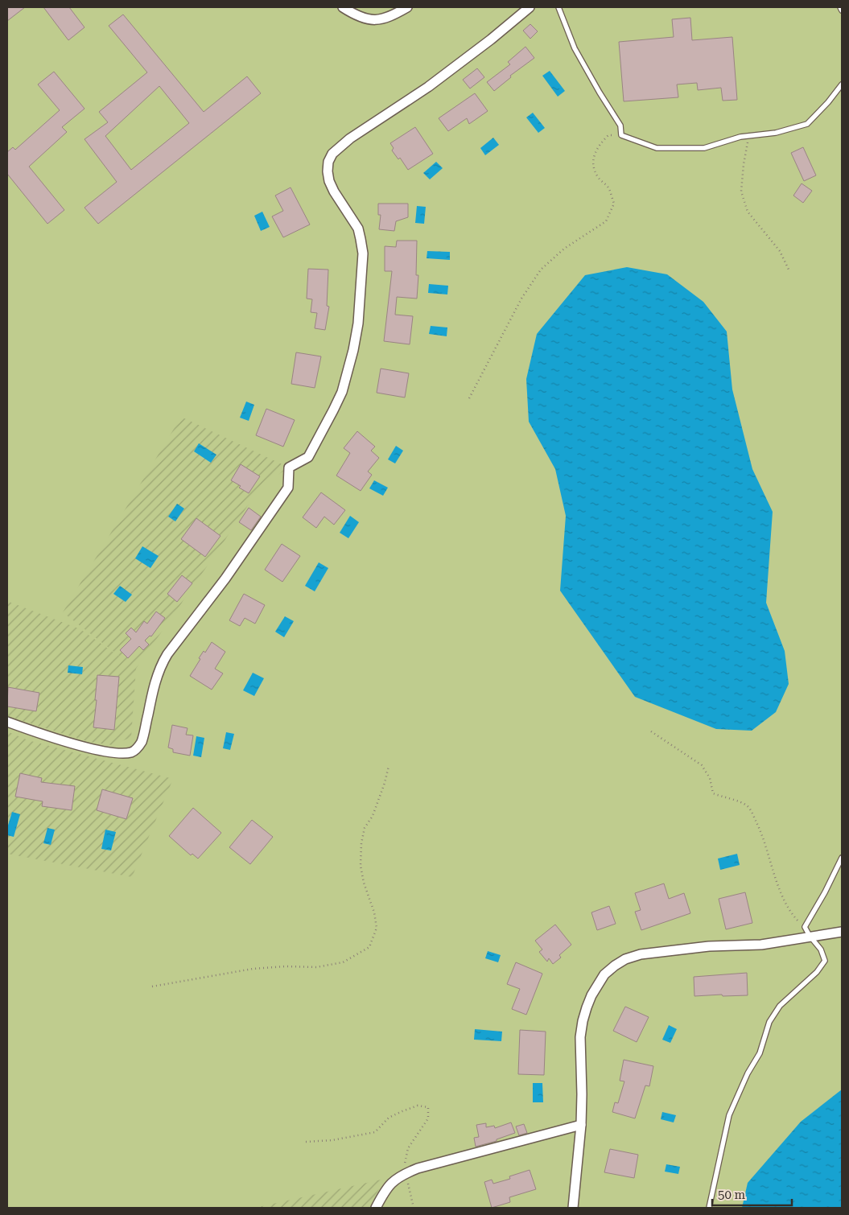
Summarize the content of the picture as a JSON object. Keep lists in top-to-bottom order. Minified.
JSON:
{"scale_bar":"50 m"}
